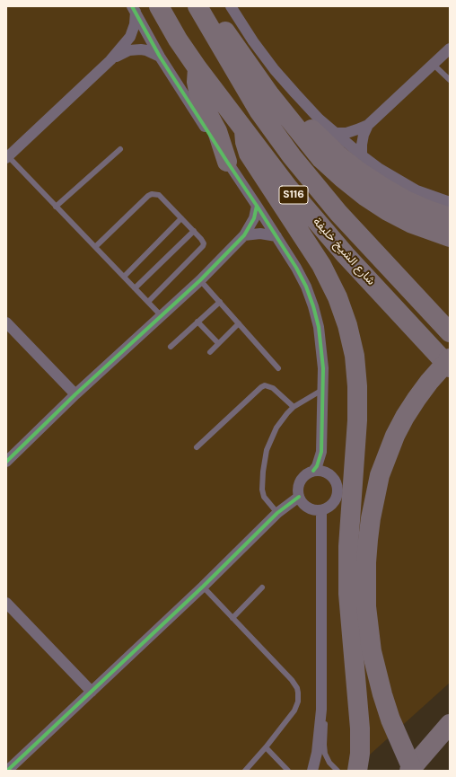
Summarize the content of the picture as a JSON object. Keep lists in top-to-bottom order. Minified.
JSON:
{"streets":{"highway":["S116","شارع الشيخ خليفة"]}}
